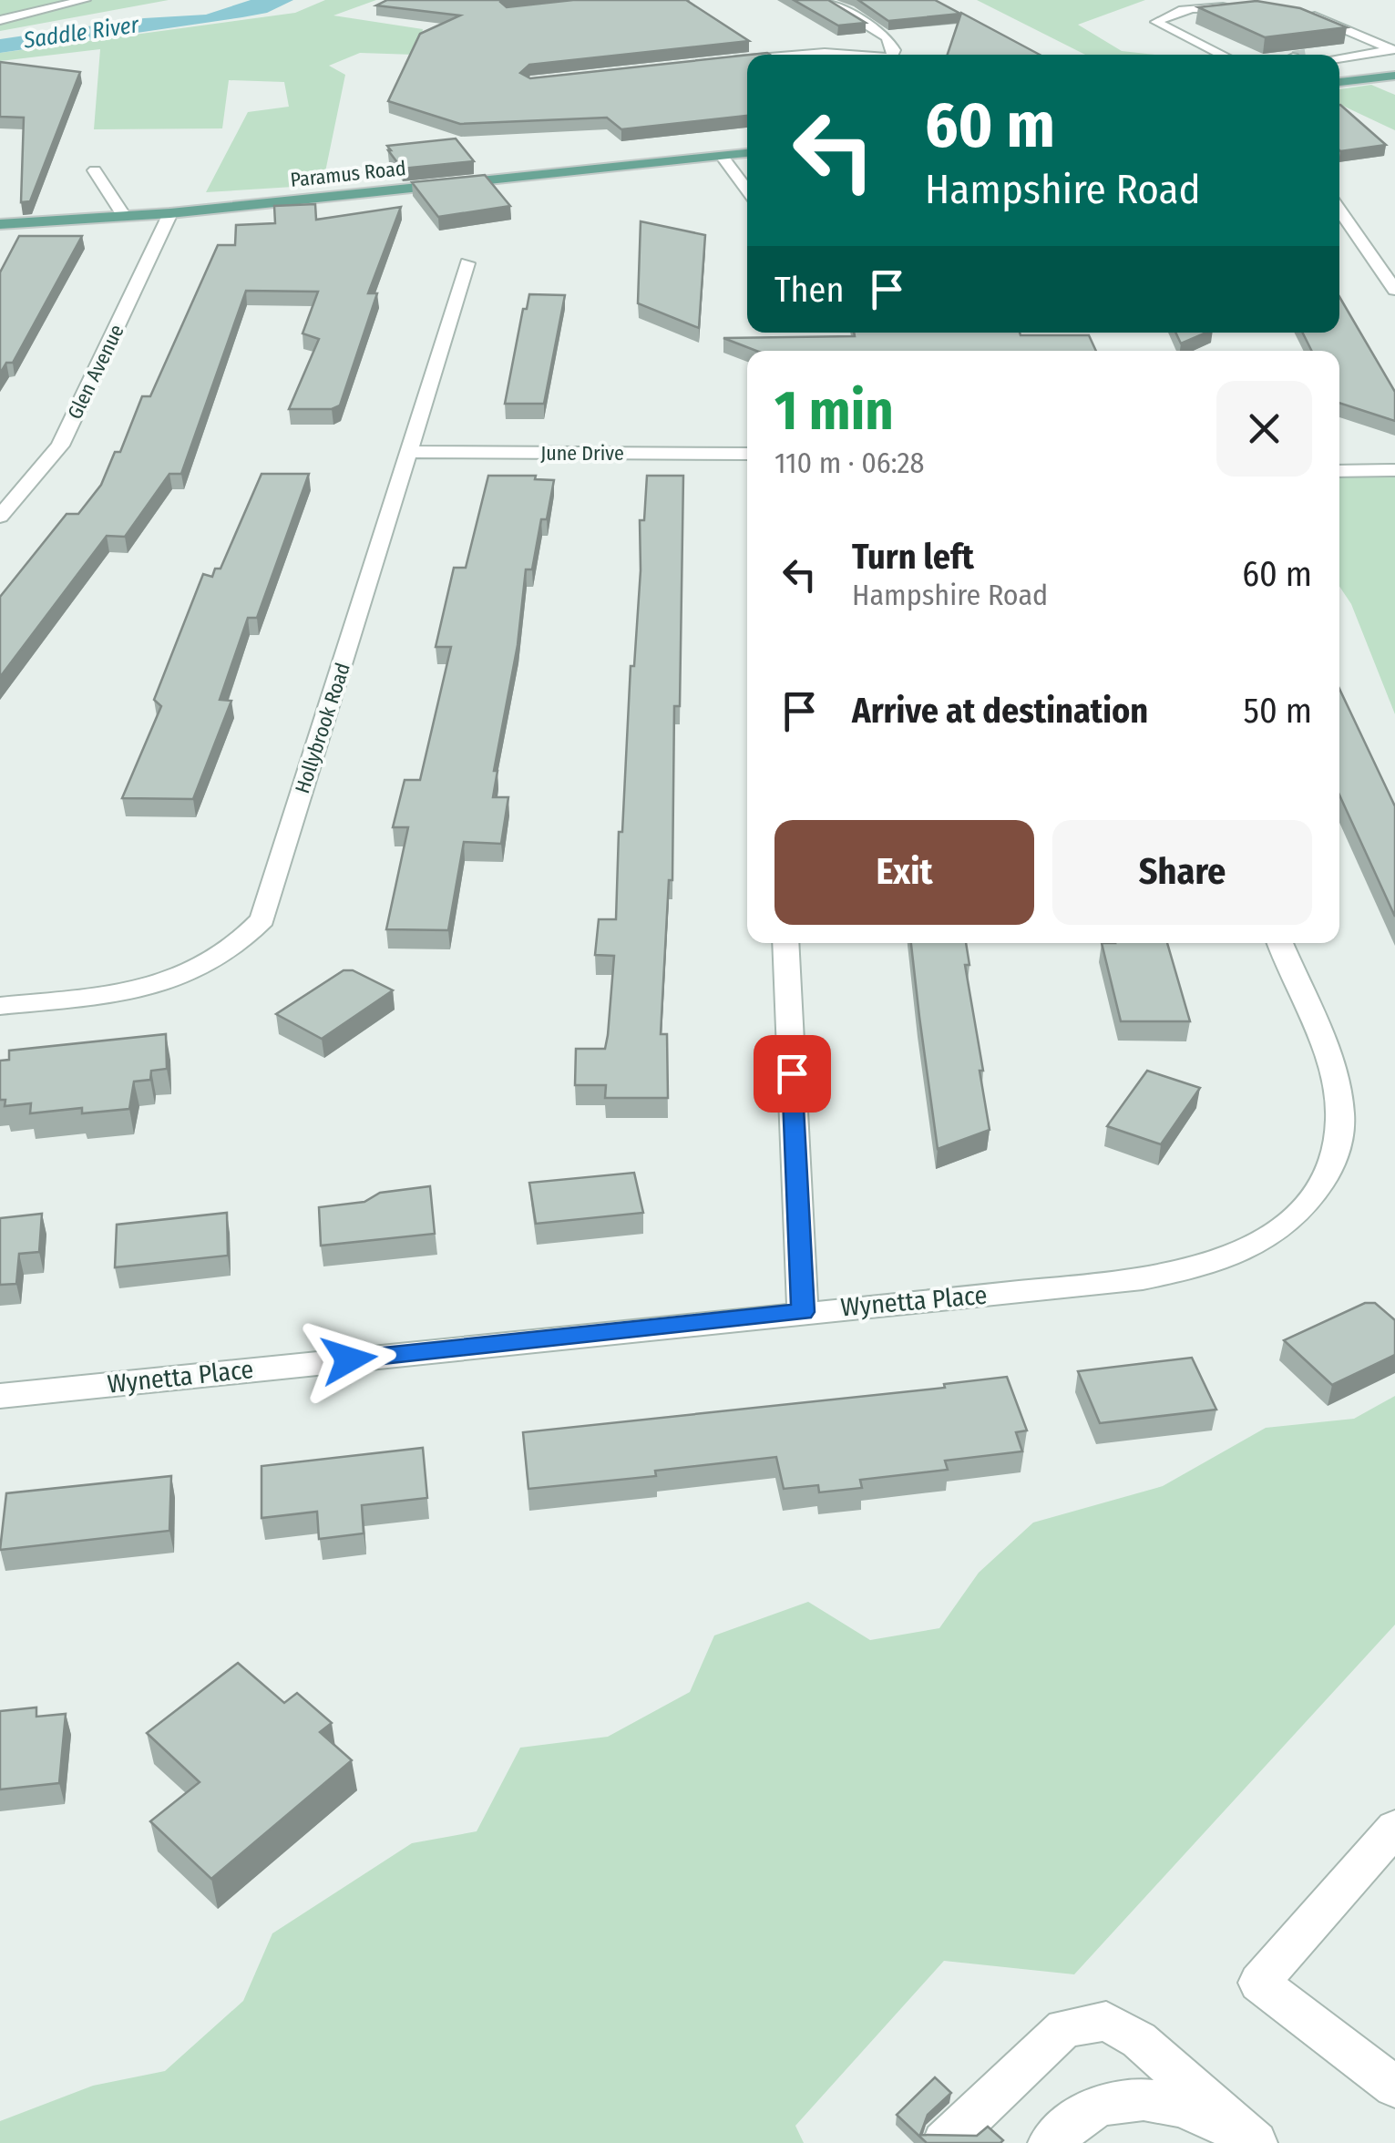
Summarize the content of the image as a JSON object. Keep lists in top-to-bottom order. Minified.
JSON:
{"streets":{"main road":["Paramus Road"],"street":["Glen Avenue","June Drive","Hollybrook Road","Wynetta Place"]},"crossings":[["Paramus Road","Glen Avenue"],["June Drive","Hollybrook Road"]],"water":["Saddle River"],"page":{"turn":["60 m","Hampshire Road"],"then":"Then","heading":["1 min","110 m · 06:28"],"list":[{"name":"Turn left","note":"Hampshire Road","value":"60 m"},{"name":"Arrive at destination","value":"50 m"}],"buttons":["Exit","Share"]}}
